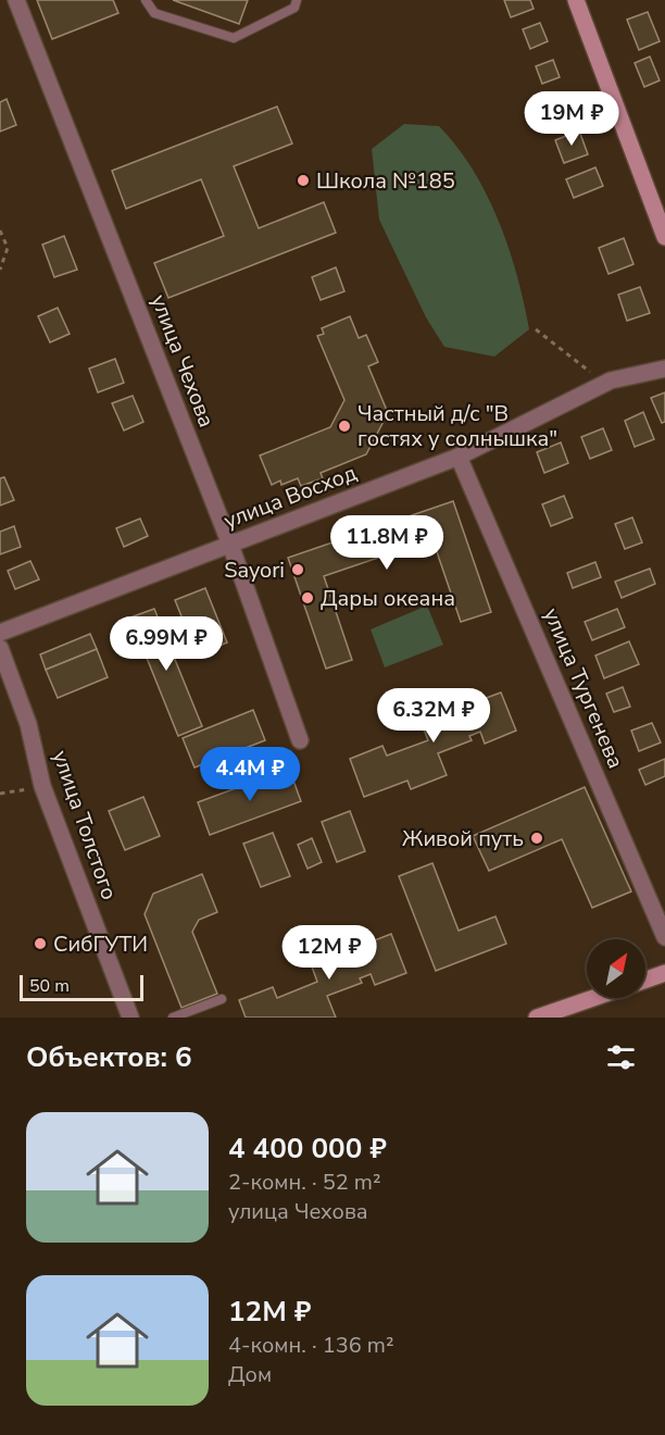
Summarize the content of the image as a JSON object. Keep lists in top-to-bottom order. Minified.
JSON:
{"streets":{"street":["улица Чехова","улица Восход","улица Тургенева","улица Толстого"]},"crossings":[["улица Чехова","улица Восход"],["улица Восход","улица Тургенева"]],"places":["Школа №185","Частный д/c \"В гостях у солнышка\"","Sayori","Дары океана","Живой путь","СибГУТИ"],"scale_bar":"50 m","north":"top right","page":{"price":["19M ₽","11.8M ₽","6.99M ₽","6.32M ₽","4.4M ₽","12M ₽"],"scale":"50 m","heading":"Объектов: 6","list":[{"name":"4 400 000 ₽","note":"2-комн. · 52 m² · улица Чехова"},{"name":"12M ₽","note":"4-комн. · 136 m² · Дом"}]}}
